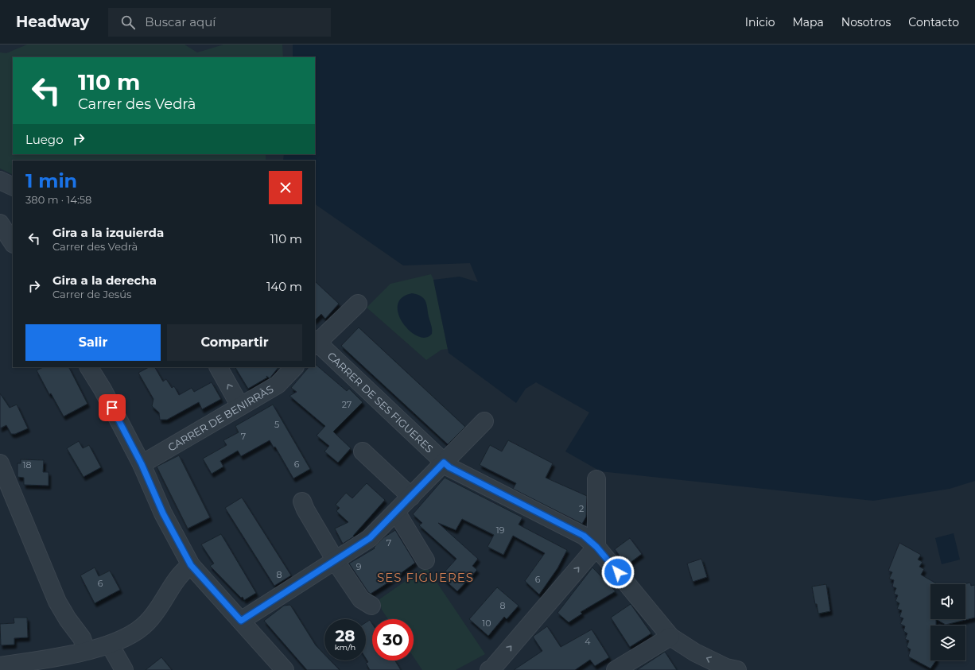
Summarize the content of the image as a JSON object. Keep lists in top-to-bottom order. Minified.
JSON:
{"streets":{"street":["CARRER DE SES FIGUERES","CARRER DE BENIRRÀS"]},"districts":["SES FIGUERES"],"house_numbers":["27","5","7","6","18","2","19","7","9","8","6","6","8","10","4"],"page":{"header":"Headway","search":"Buscar aquí","nav":["Inicio","Mapa","Nosotros","Contacto"],"turn":["110 m","Carrer des Vedrà"],"then":"Luego","heading":["1 min","380 m · 14:58"],"list":[{"name":"Gira a la izquierda","note":"Carrer des Vedrà","value":"110 m"},{"name":"Gira a la derecha","note":"Carrer de Jesús","value":"140 m"}],"buttons":["Salir","Compartir"],"speed":"28 km/h","limit":"30"}}
